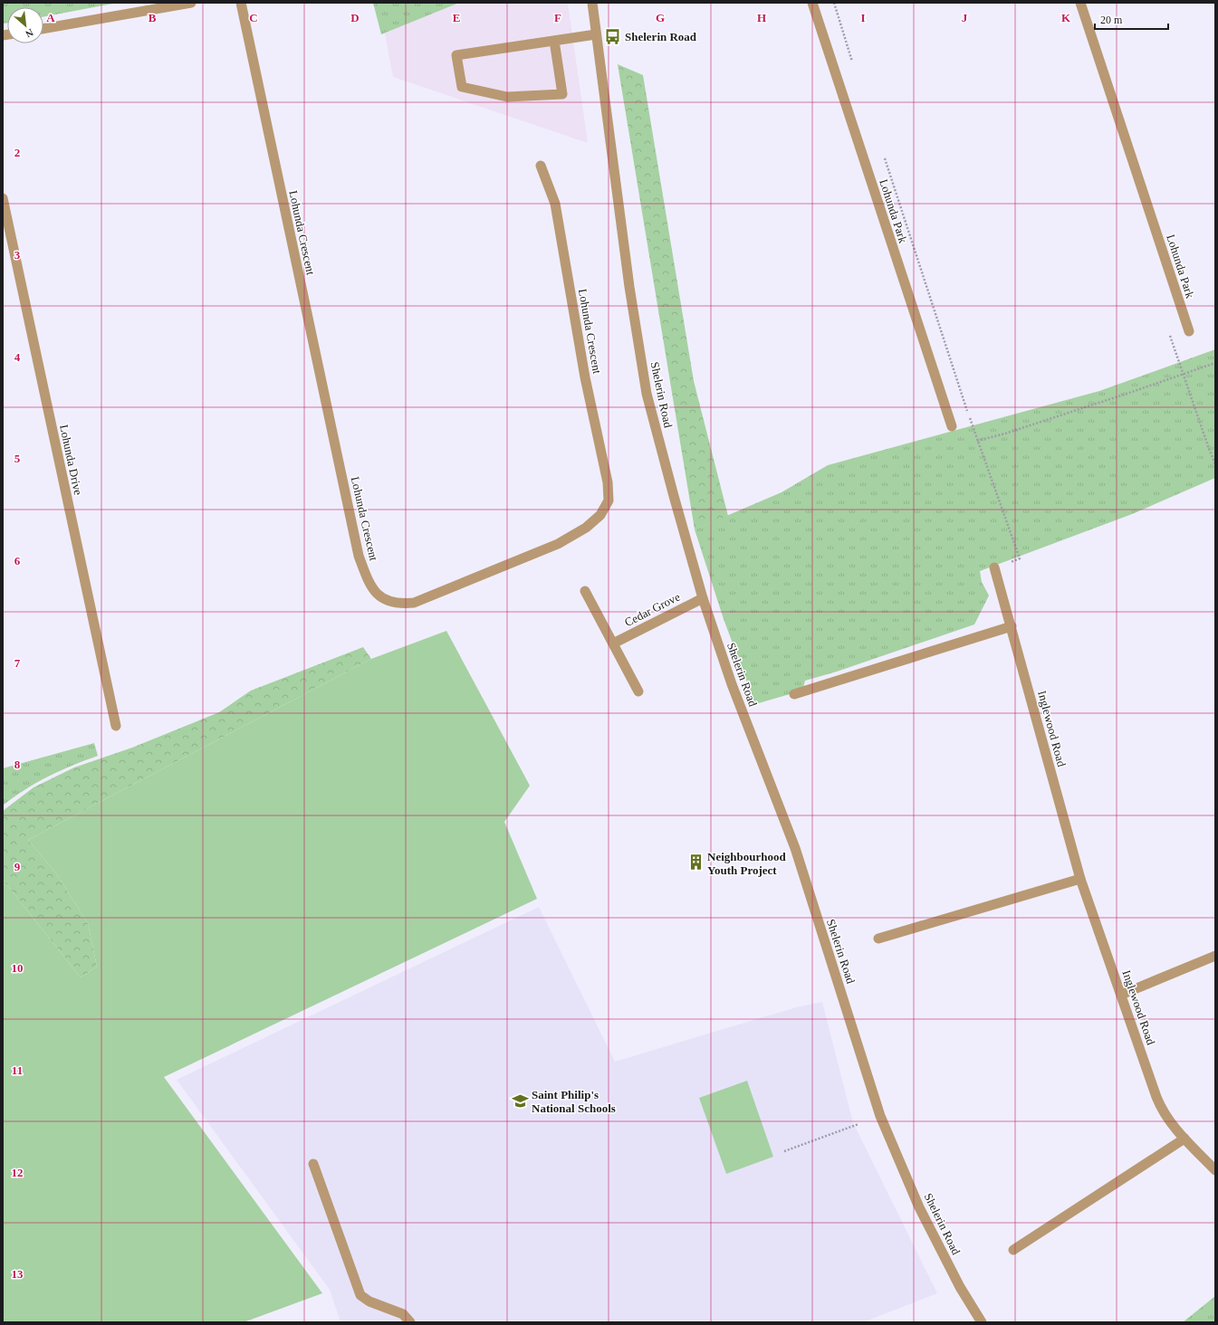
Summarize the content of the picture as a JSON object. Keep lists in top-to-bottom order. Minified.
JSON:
{"streets":{"street":["Lohunda Park","Lohunda Crescent","Shelerin Road","Lohunda Drive","Cedar Grove","Inglewood Road"]},"crossings":[["Shelerin Road","Cedar Grove"]],"places":{"bus stop":["Shelerin Road"],"building":["Neighbourhood Youth Project"],"school or university":["Saint Philip's National Schools"]},"scale_bar":"20 m","north":"bottom right","grid":{"columns":["A","B","C","D","E","F","G","H","I","J","K"],"rows":["2","3","4","5","6","7","8","9","10","11","12","13"]}}
